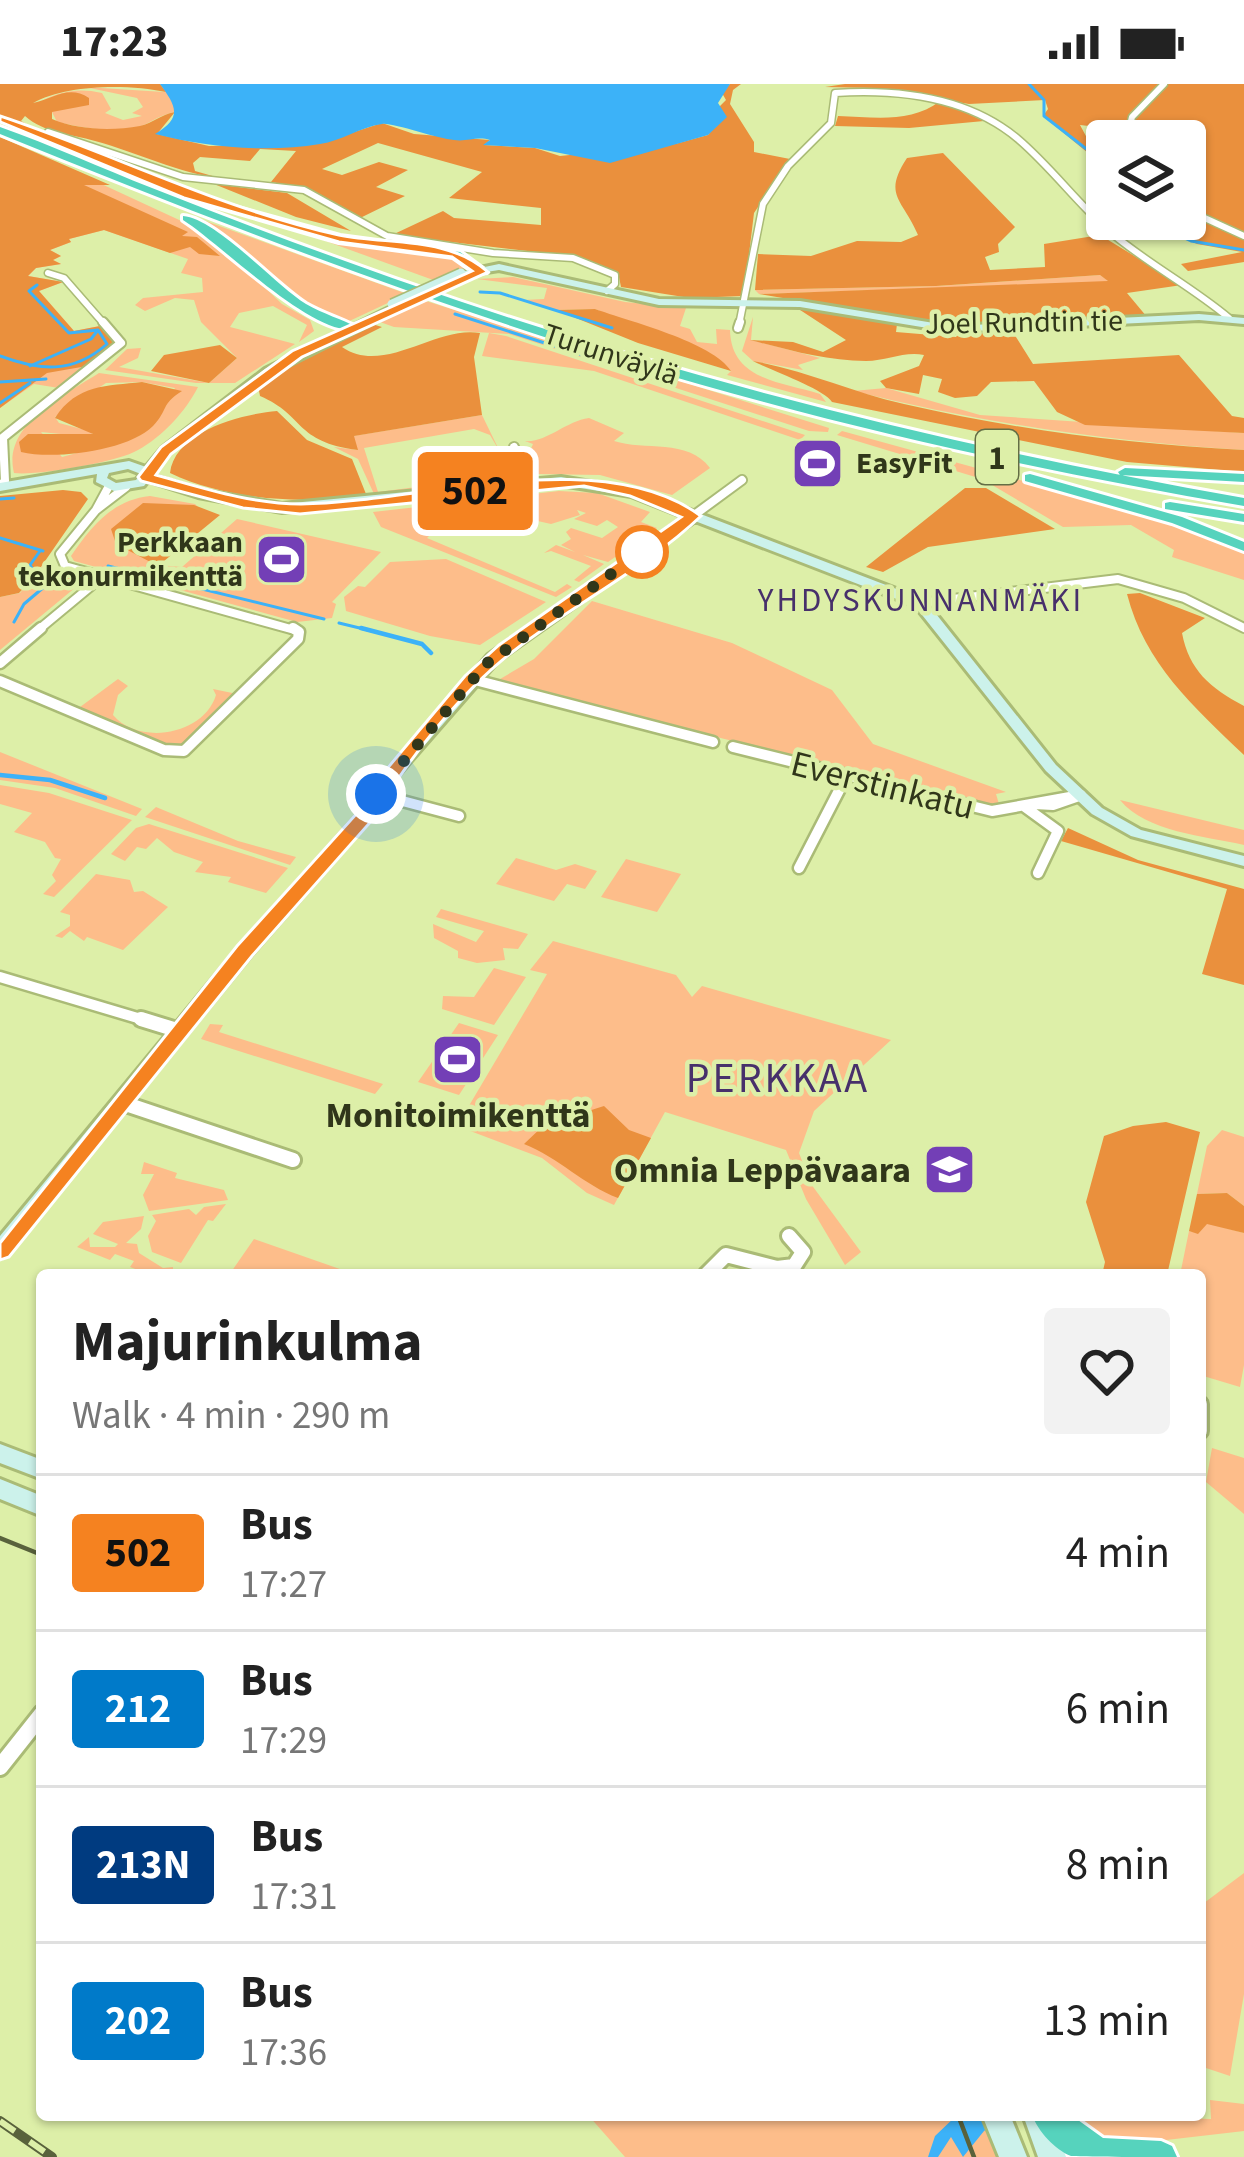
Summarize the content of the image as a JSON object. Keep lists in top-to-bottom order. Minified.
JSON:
{"streets":{"highway":["Turunväylä","1"],"main road":["Joel Rundtin tie"],"street":["Everstinkatu"]},"districts":["YHDYSKUNNANMÄKI","PERKKAA"],"places":{"sports":["EasyFit","Perkkaan tekonurmikenttä","Monitoimikenttä"],"school or university":["Omnia Leppävaara"]},"lines":["bus line 502"],"page":{"status":"17:23","on_map":"502","heading":["Majurinkulma","Walk · 4 min · 290 m"],"list":[{"mark":"502","name":"Bus","note":"17:27","value":"4 min"},{"mark":"212","name":"Bus","note":"17:29","value":"6 min"},{"mark":"213N","name":"Bus","note":"17:31","value":"8 min"},{"mark":"202","name":"Bus","note":"17:36","value":"13 min"}]}}
